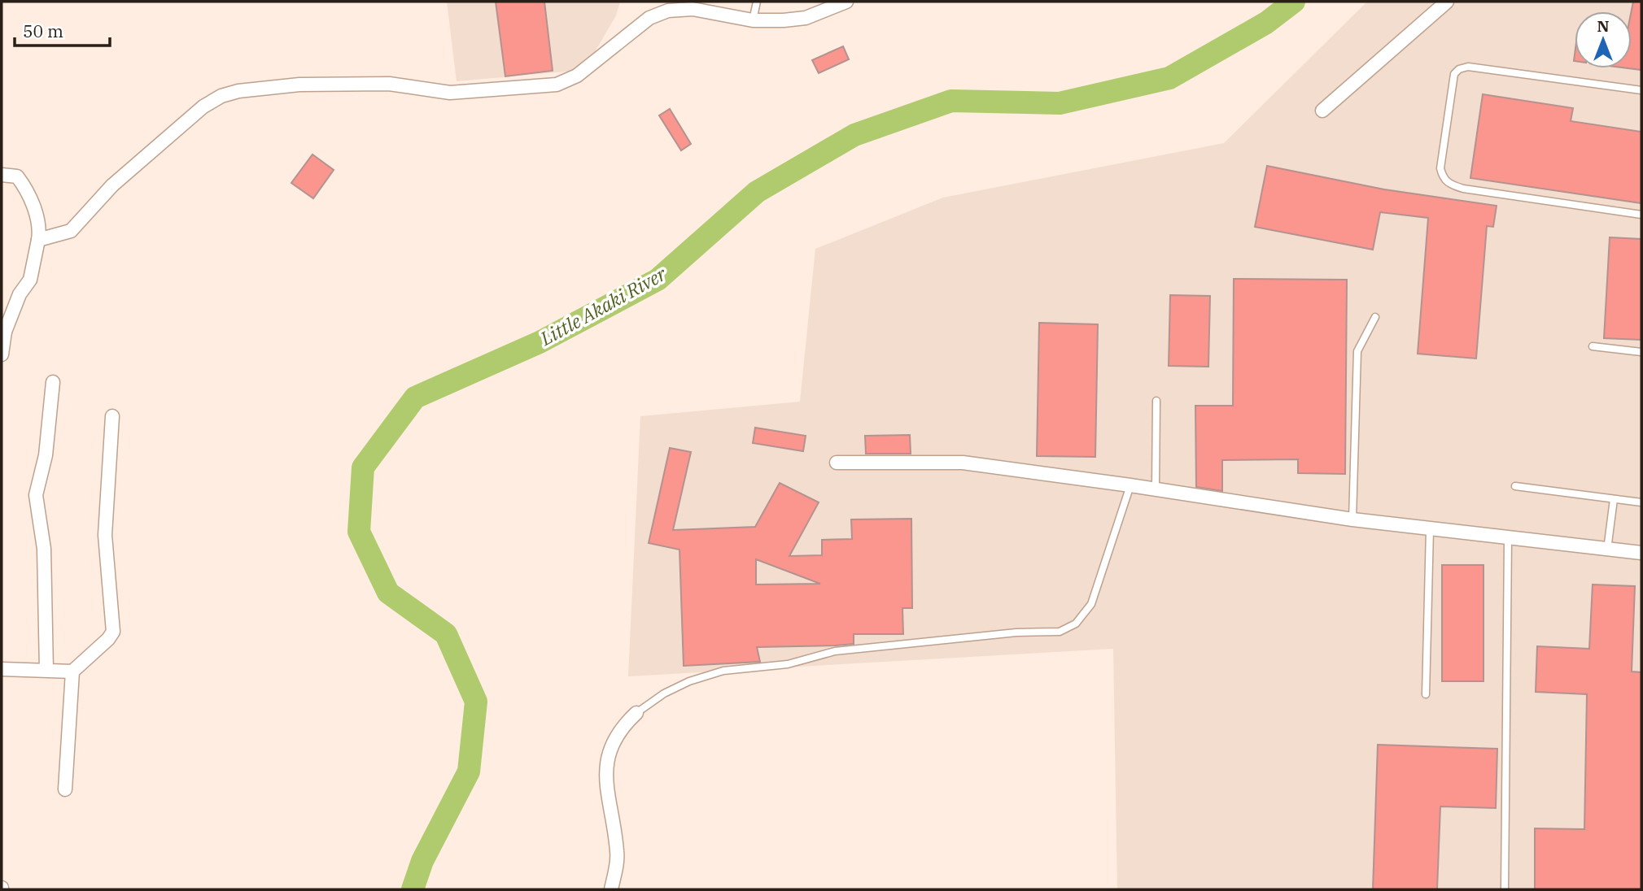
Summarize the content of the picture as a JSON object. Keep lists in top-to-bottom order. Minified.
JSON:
{"water":["Little Akaki River"],"scale_bar":"50 m","north":"top"}
